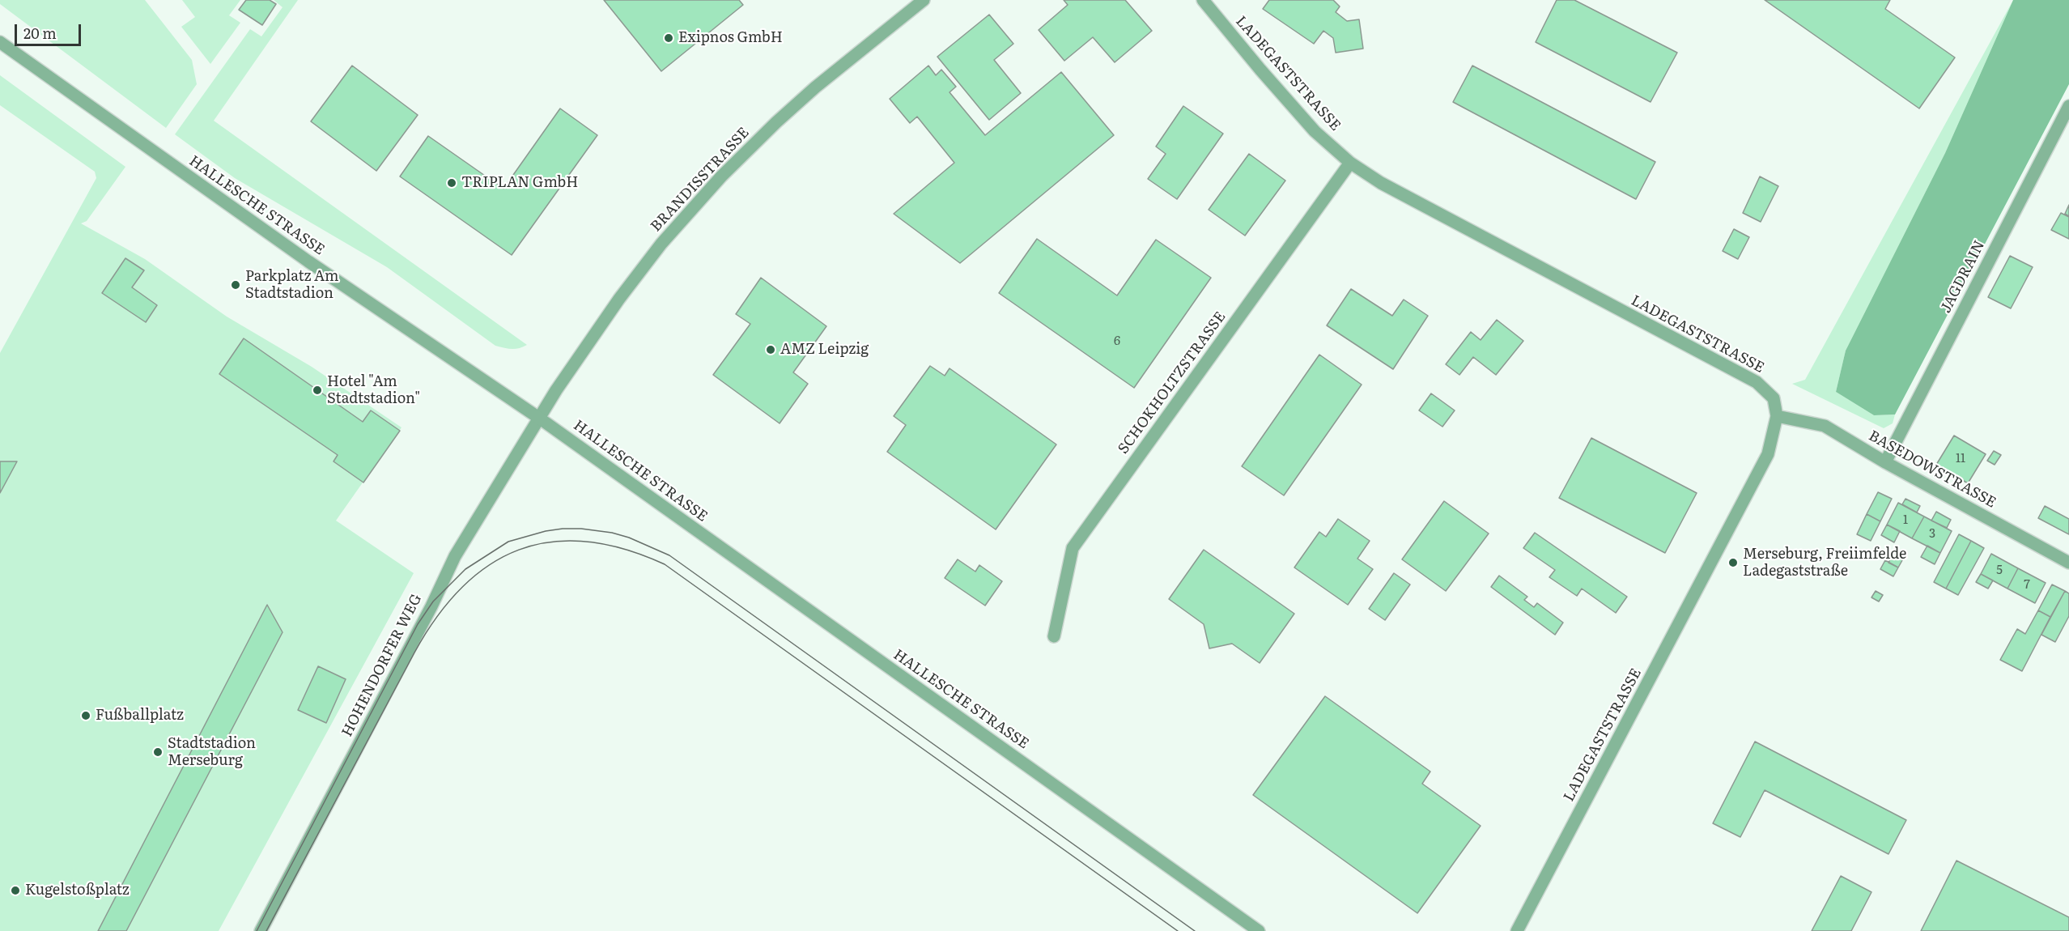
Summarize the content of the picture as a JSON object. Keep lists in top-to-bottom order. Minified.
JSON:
{"streets":{"street":["LADEGASTSTRASSE","BRANDISSTRASSE","HALLESCHE STRASSE","JAGDRAIN","SCHOKHOLTZSTRASSE","BASEDOWSTRASSE","HOHENDORFER WEG"]},"crossings":[["LADEGASTSTRASSE","SCHOKHOLTZSTRASSE"],["LADEGASTSTRASSE","BASEDOWSTRASSE"],["BRANDISSTRASSE","HALLESCHE STRASSE"],["BRANDISSTRASSE","HOHENDORFER WEG"],["HALLESCHE STRASSE","HOHENDORFER WEG"],["JAGDRAIN","BASEDOWSTRASSE"]],"places":["Exipnos GmbH","TRIPLAN GmbH","Parkplatz Am Stadtstadion","AMZ Leipzig","Hotel \"Am Stadtstadion\"","Merseburg, Freiimfelde Ladegaststraße","Fußballplatz","Stadtstadion Merseburg","Kugelstoßplatz"],"house_numbers":["6","11","1","3","5","7"],"scale_bar":"20 m"}
